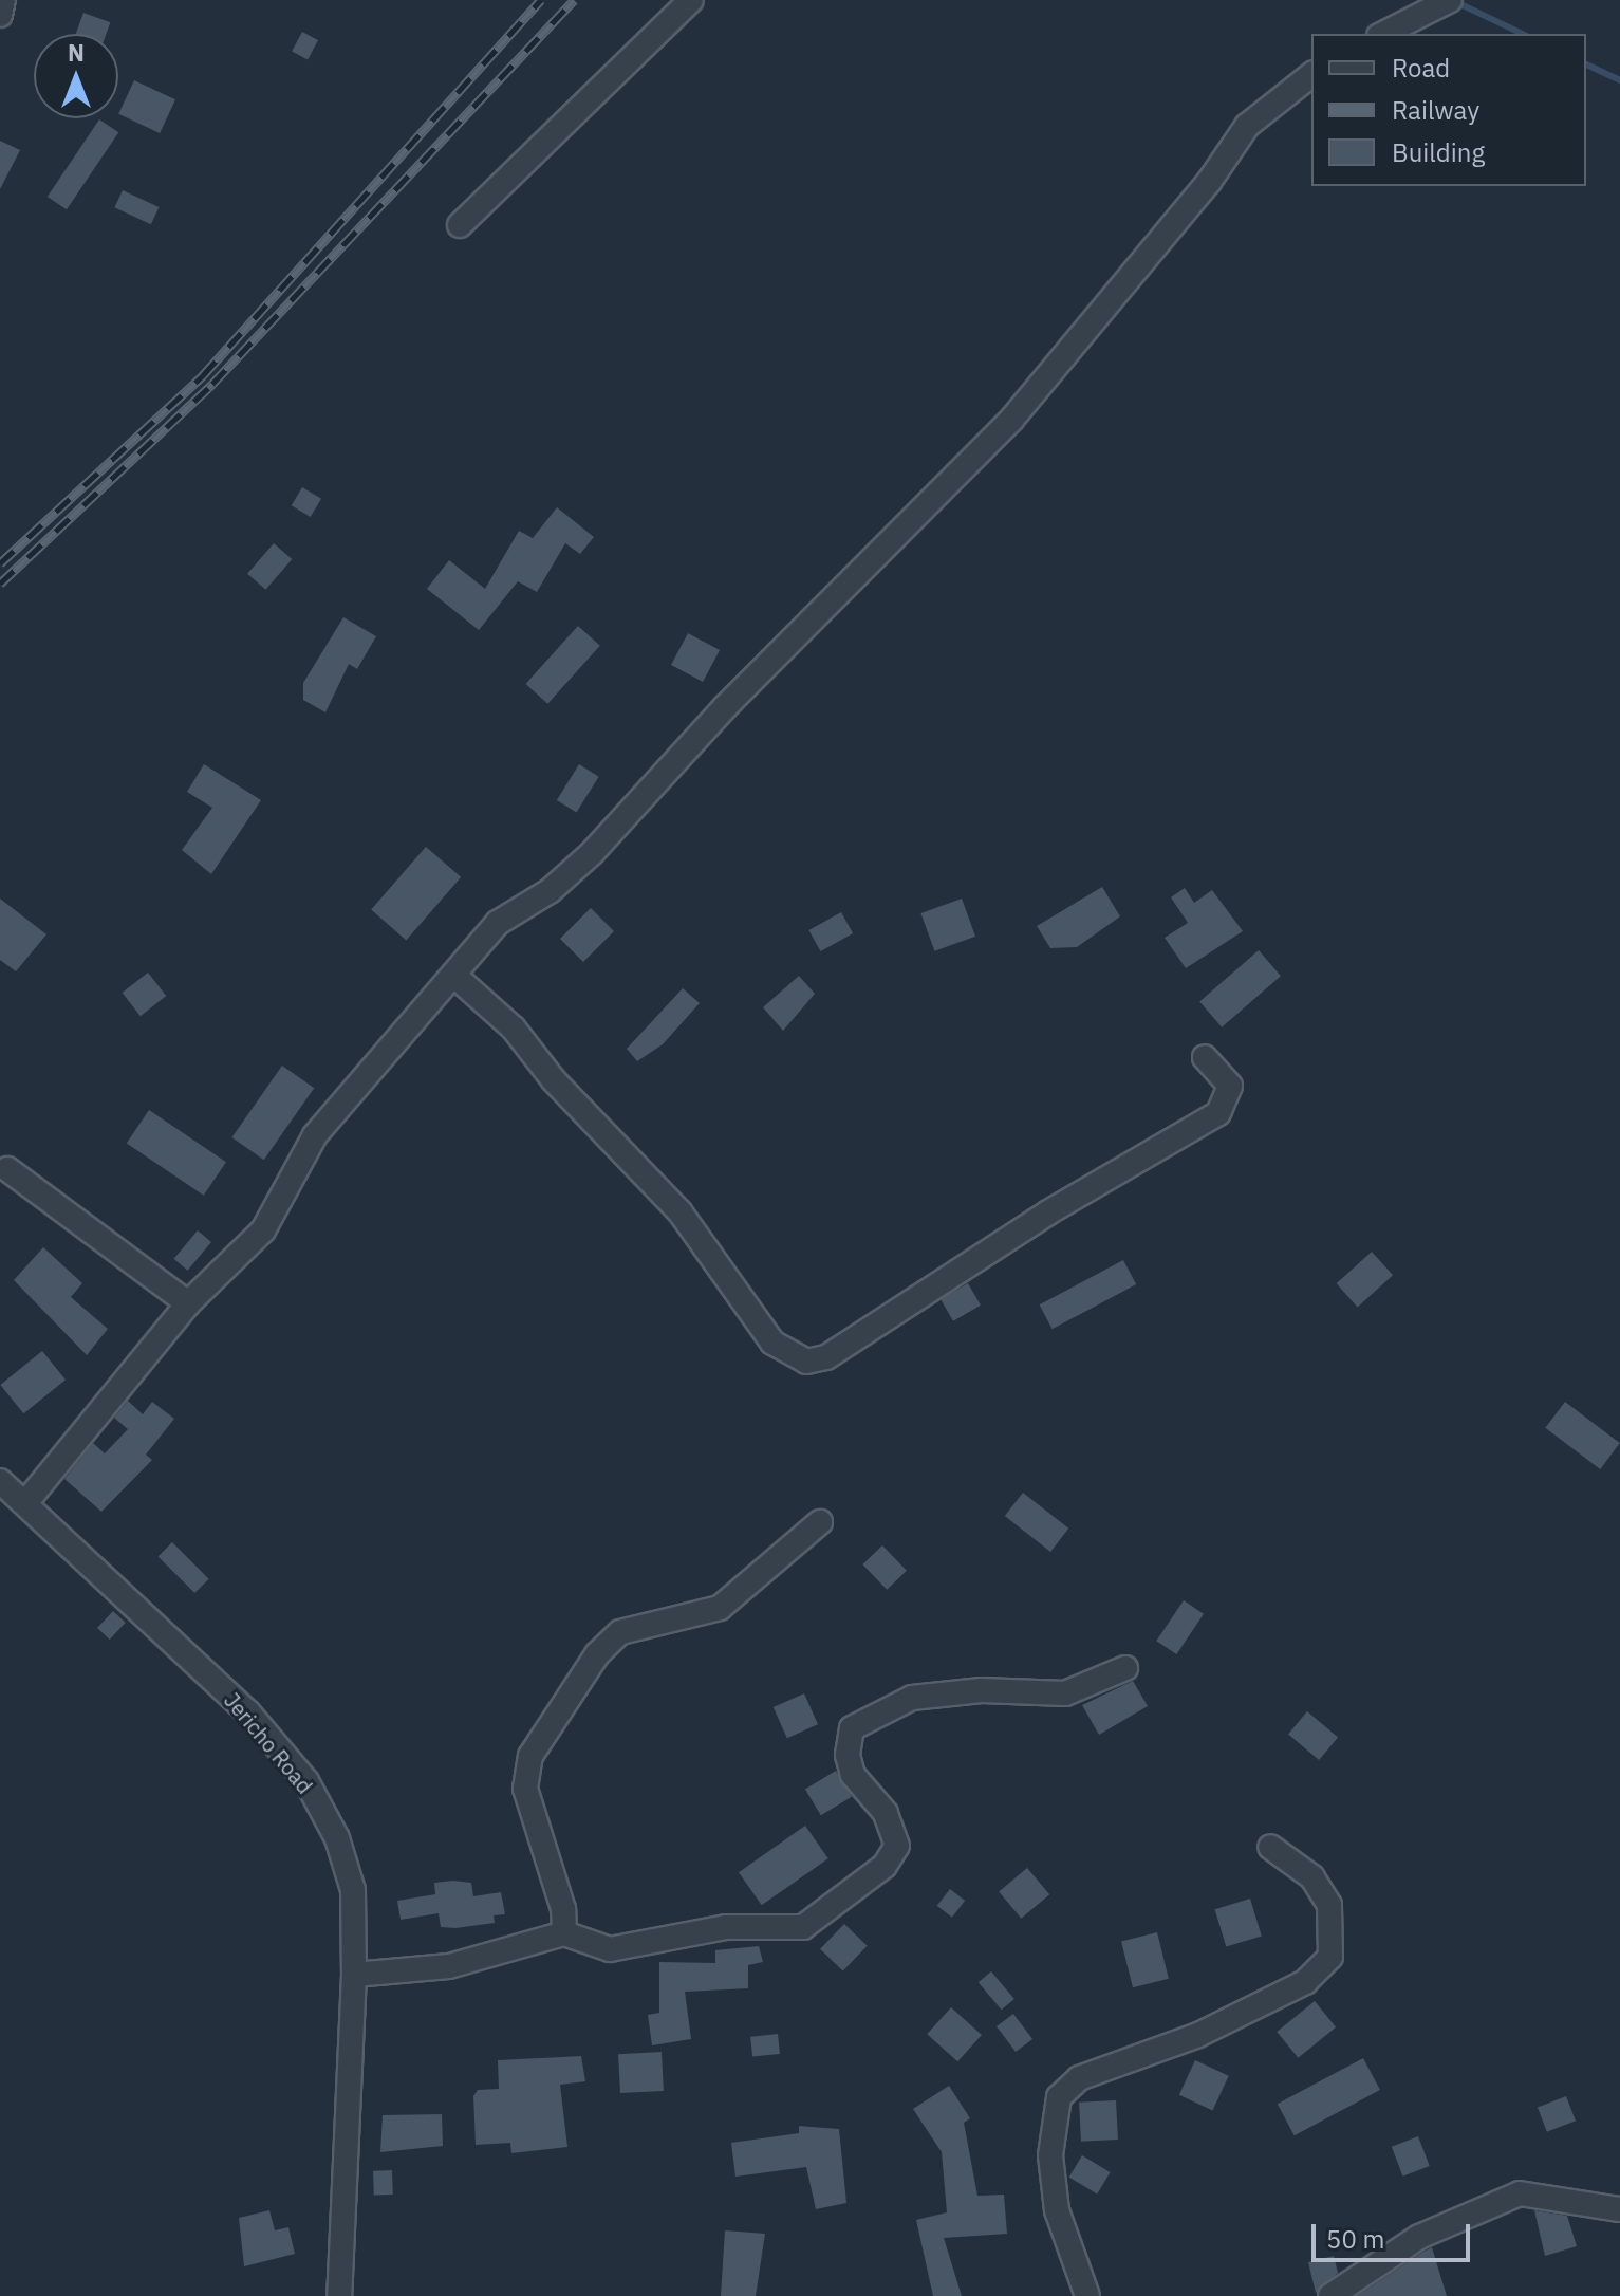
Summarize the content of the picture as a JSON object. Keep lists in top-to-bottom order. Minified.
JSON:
{"streets":{"street":["Jericho Road"]},"legend":["Road","Railway","Building"],"scale_bar":"50 m","north":"top"}
